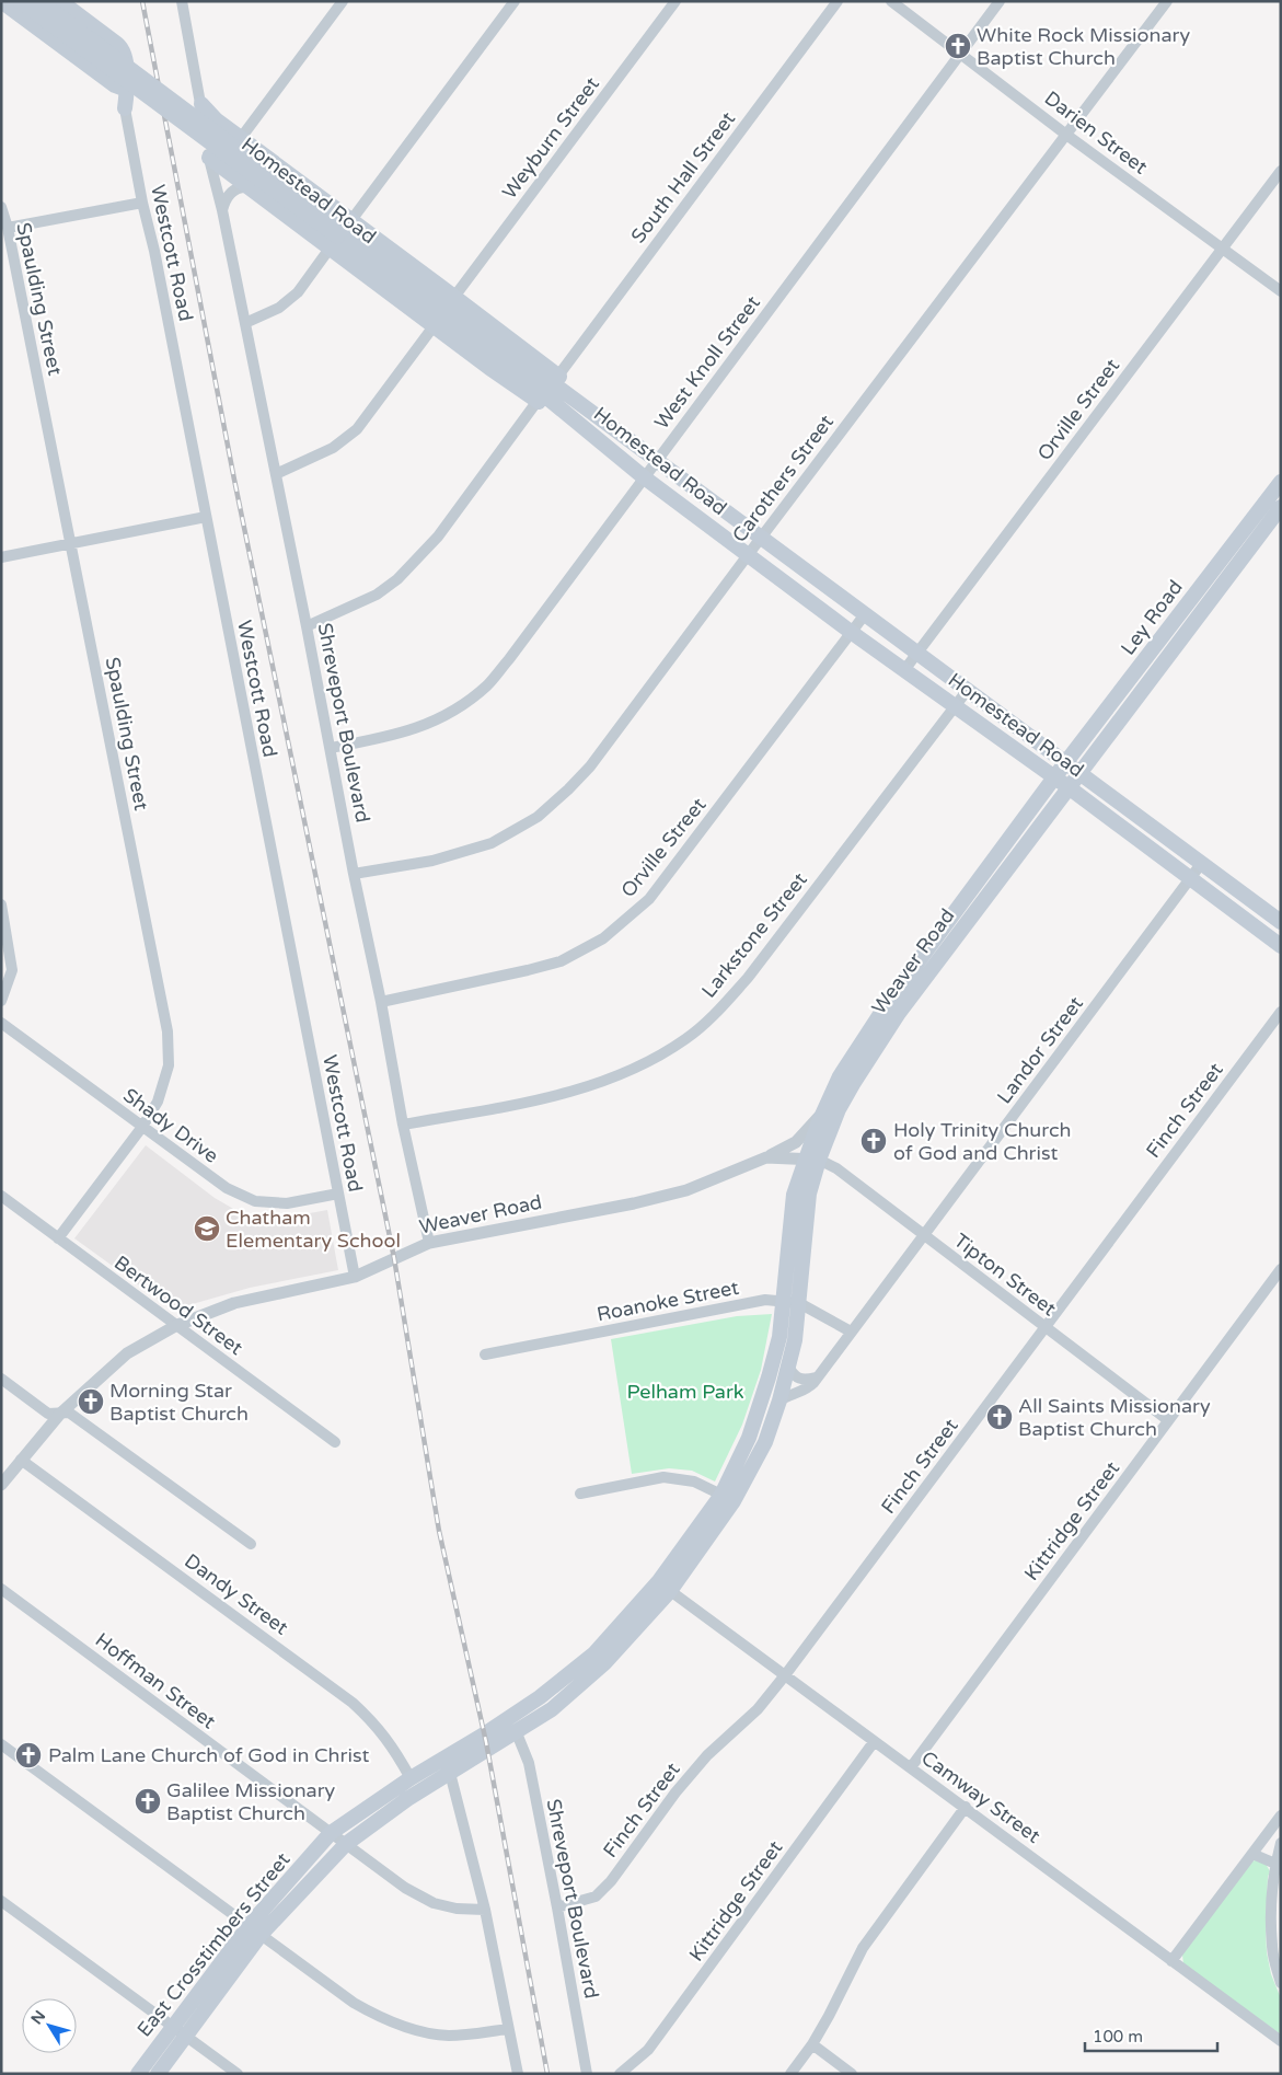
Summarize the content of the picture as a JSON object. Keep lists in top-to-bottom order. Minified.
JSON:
{"streets":{"main road":["Homestead Road","Ley Road","Weaver Road","East Crosstimbers Street"],"street":["Darien Street","Weyburn Street","South Hall Street","Westcott Road","Spaulding Street","West Knoll Street","Orville Street","Carothers Street","Shreveport Boulevard","Larkstone Street","Landor Street","Finch Street","Shady Drive","Tipton Street","Roanoke Street","Bertwood Street","Kittridge Street","Dandy Street","Hoffman Street","Camway Street"]},"crossings":[["Darien Street","West Knoll Street"],["Darien Street","Orville Street"],["Darien Street","Carothers Street"],["Homestead Road","West Knoll Street"],["Homestead Road","Orville Street"],["Homestead Road","Carothers Street"],["Homestead Road","Ley Road"],["Homestead Road","Larkstone Street"],["Homestead Road","Weaver Road"],["Homestead Road","Landor Street"],["Westcott Road","Weaver Road"],["Westcott Road","Shady Drive"],["Spaulding Street","Shady Drive"],["Spaulding Street","Bertwood Street"],["West Knoll Street","Shreveport Boulevard"],["Orville Street","Shreveport Boulevard"],["Carothers Street","Shreveport Boulevard"],["Ley Road","Weaver Road"],["Shreveport Boulevard","Larkstone Street"],["Shreveport Boulevard","Weaver Road"],["Shreveport Boulevard","Finch Street"],["Shreveport Boulevard","East Crosstimbers Street"],["Weaver Road","Tipton Street"],["Weaver Road","Bertwood Street"],["Weaver Road","Dandy Street"],["Weaver Road","East Crosstimbers Street"],["Landor Street","Tipton Street"],["Landor Street","Roanoke Street"],["Landor Street","East Crosstimbers Street"],["Finch Street","Tipton Street"],["Finch Street","Camway Street"],["Tipton Street","Kittridge Street"],["Tipton Street","East Crosstimbers Street"],["Roanoke Street","East Crosstimbers Street"],["Kittridge Street","Camway Street"],["Dandy Street","East Crosstimbers Street"],["Hoffman Street","East Crosstimbers Street"],["Camway Street","East Crosstimbers Street"]],"parks":["Pelham Park"],"places":{"church":["White Rock Missionary Baptist Church","Holy Trinity Church of God and Christ","Morning Star Baptist Church","All Saints Missionary Baptist Church","Palm Lane Church of God in Christ","Galilee Missionary Baptist Church"],"school or university":["Chatham Elementary School"]},"scale_bar":"100 m","north":"top left"}
